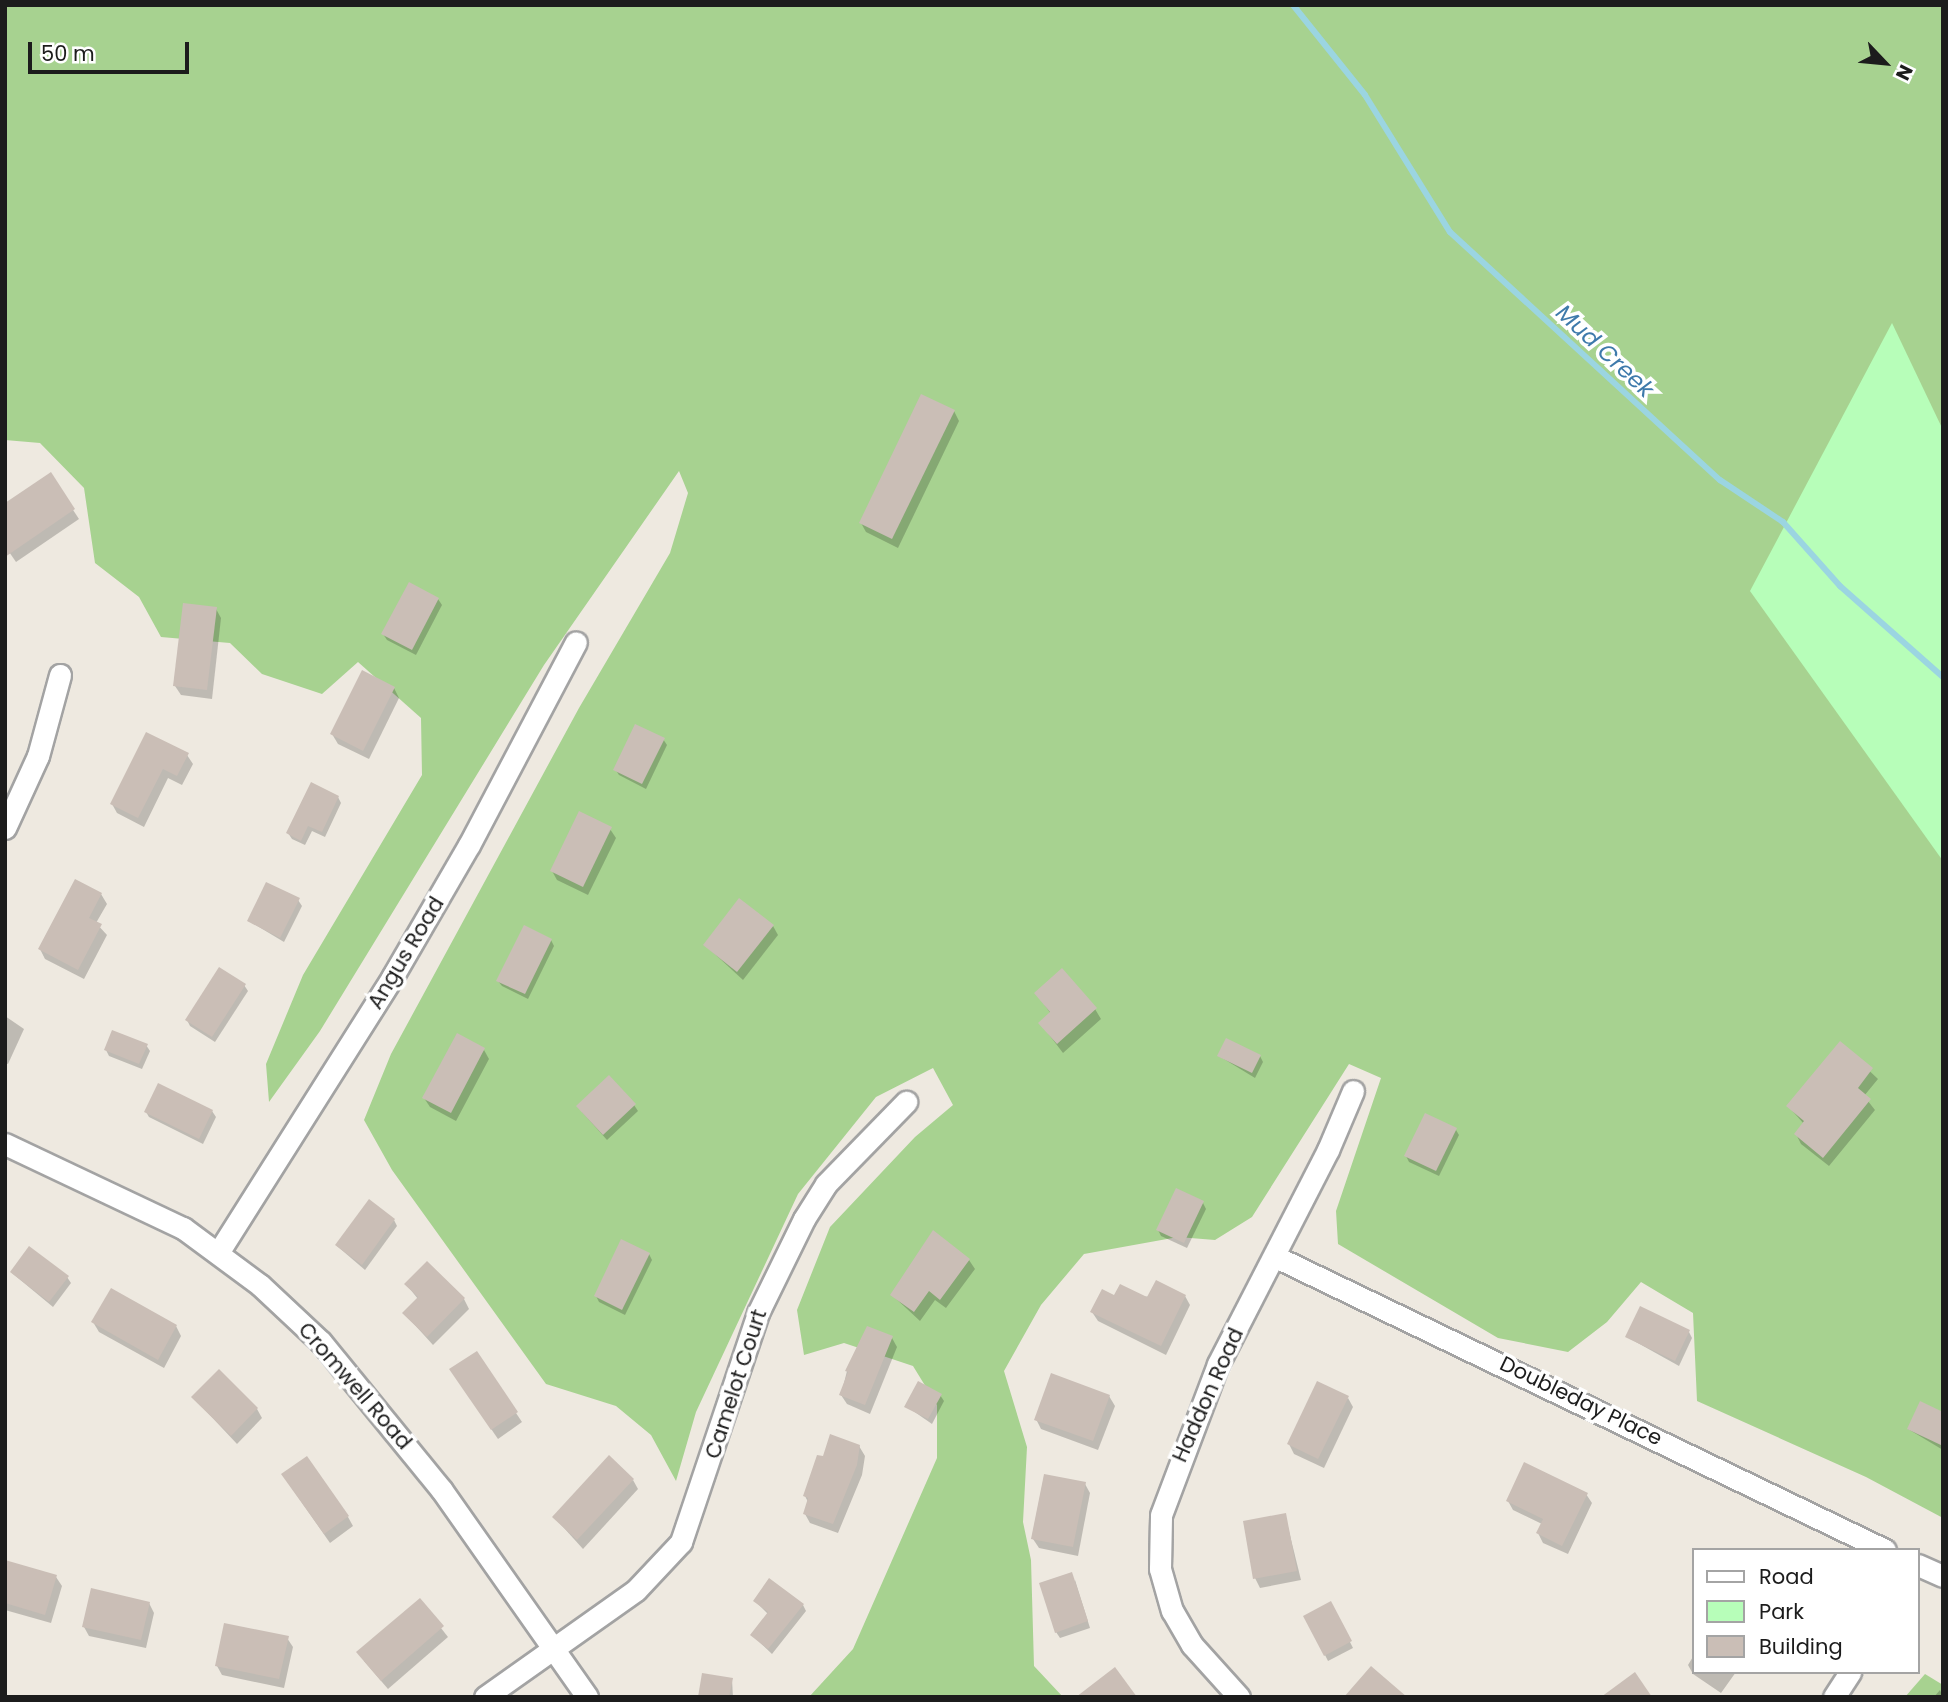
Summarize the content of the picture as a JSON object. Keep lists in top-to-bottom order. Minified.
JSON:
{"streets":{"street":["Angus Road","Camelot Court","Cromwell Road","Haddon Road","Doubleday Place"]},"crossings":[["Angus Road","Cromwell Road"],["Camelot Court","Cromwell Road"],["Haddon Road","Doubleday Place"]],"water":["Mud Creek"],"legend":["Road","Park","Building"],"scale_bar":"50 m","north":"bottom right"}
